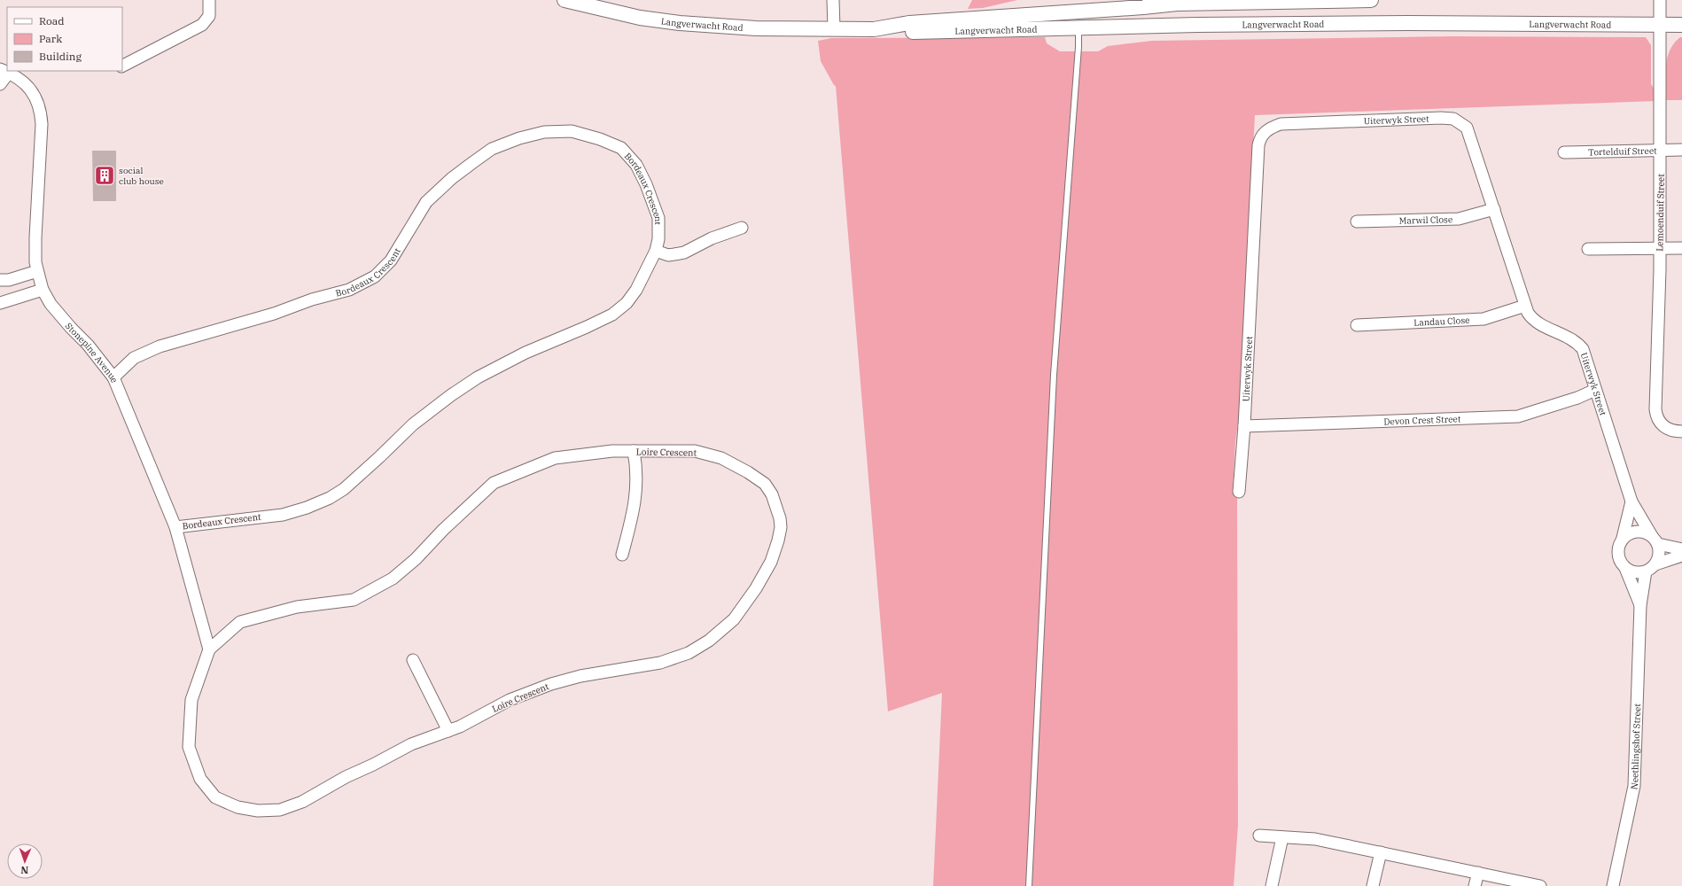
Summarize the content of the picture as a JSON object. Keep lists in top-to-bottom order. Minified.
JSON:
{"streets":{"street":["Langverwacht Road","Uiterwyk Street","Tortelduif Street","Bordeaux Crescent","Lemoenduif Street","Marwil Close","Landau Close","Stonepine Avenue","Devon Crest Street","Loire Crescent","Neethlingshof Street"]},"crossings":[["Langverwacht Road","Lemoenduif Street"],["Uiterwyk Street","Marwil Close"],["Uiterwyk Street","Landau Close"],["Uiterwyk Street","Devon Crest Street"],["Uiterwyk Street","Neethlingshof Street"],["Tortelduif Street","Lemoenduif Street"],["Bordeaux Crescent","Stonepine Avenue"],["Stonepine Avenue","Loire Crescent"]],"places":{"building":["social club house"]},"legend":["Road","Park","Building"],"north":"bottom"}
